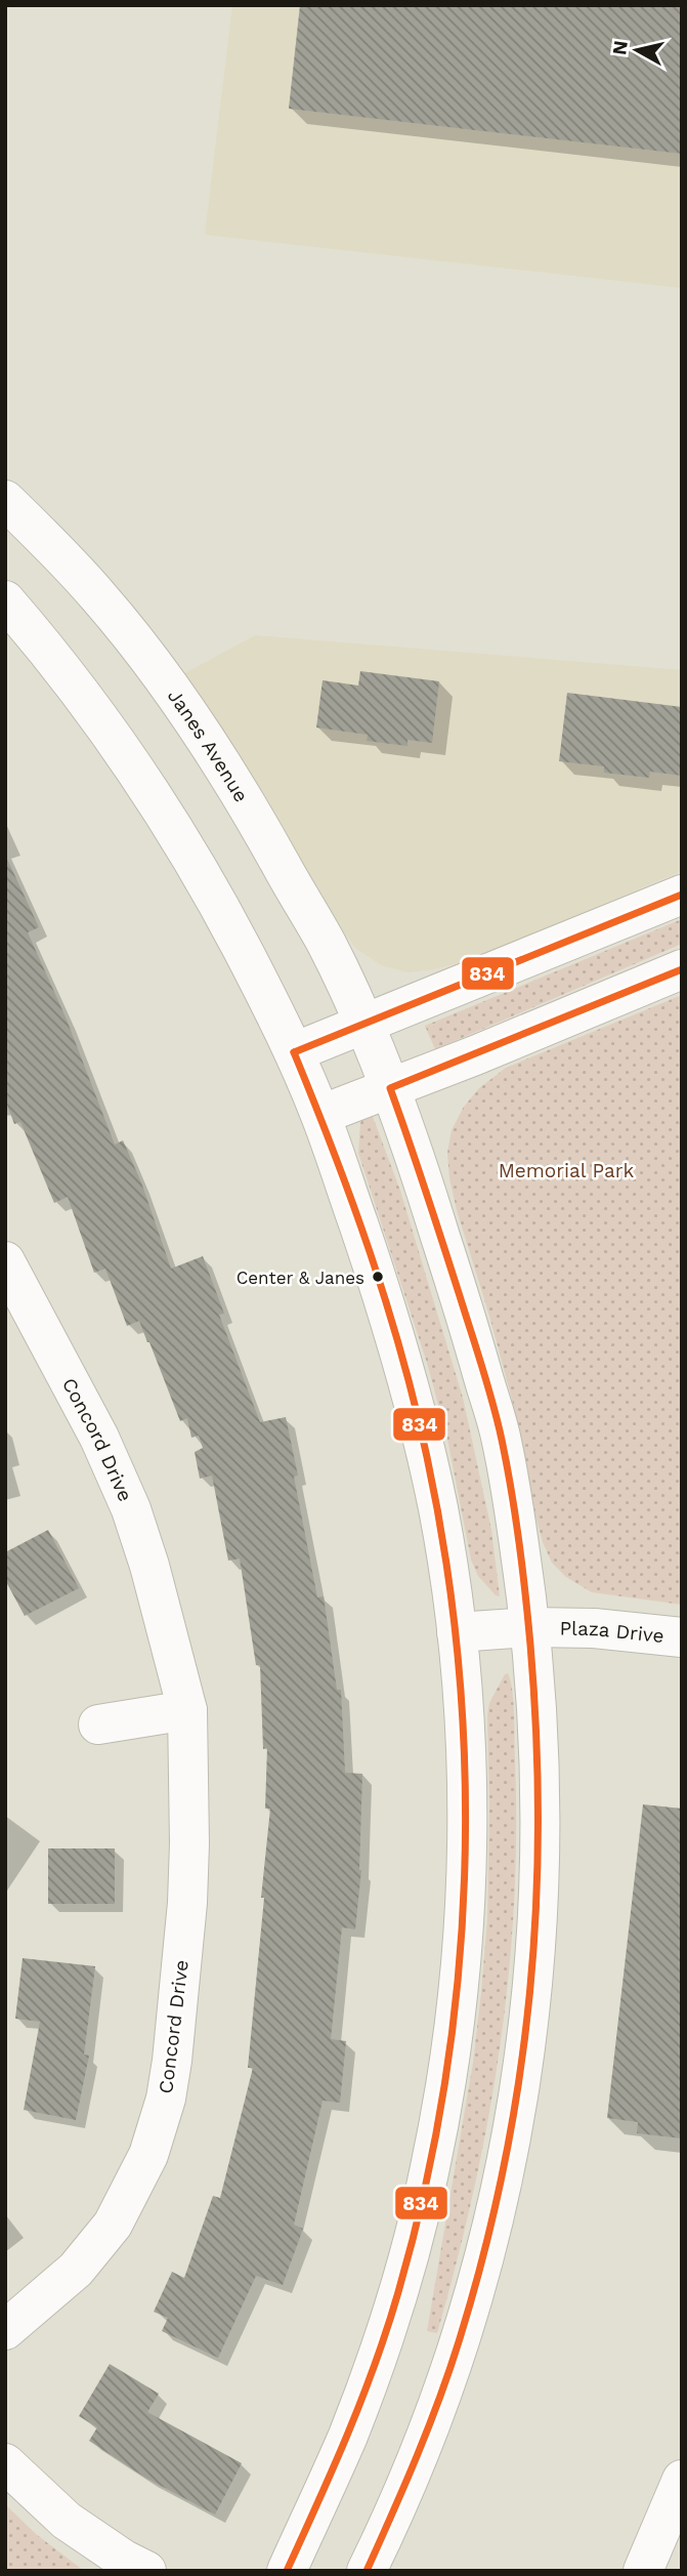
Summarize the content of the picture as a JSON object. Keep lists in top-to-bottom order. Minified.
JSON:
{"streets":{"street":["Janes Avenue","Concord Drive","Plaza Drive"]},"crossings":[["Janes Avenue","Plaza Drive"]],"parks":["Memorial Park"],"places":["Center & Janes"],"lines":["transit line 834"],"north":"left"}
